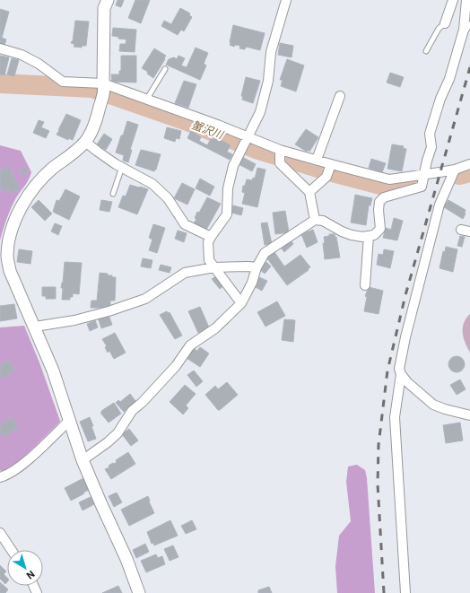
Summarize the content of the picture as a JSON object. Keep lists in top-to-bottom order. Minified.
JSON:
{"water":["蟹沢川"],"north":"bottom right"}
